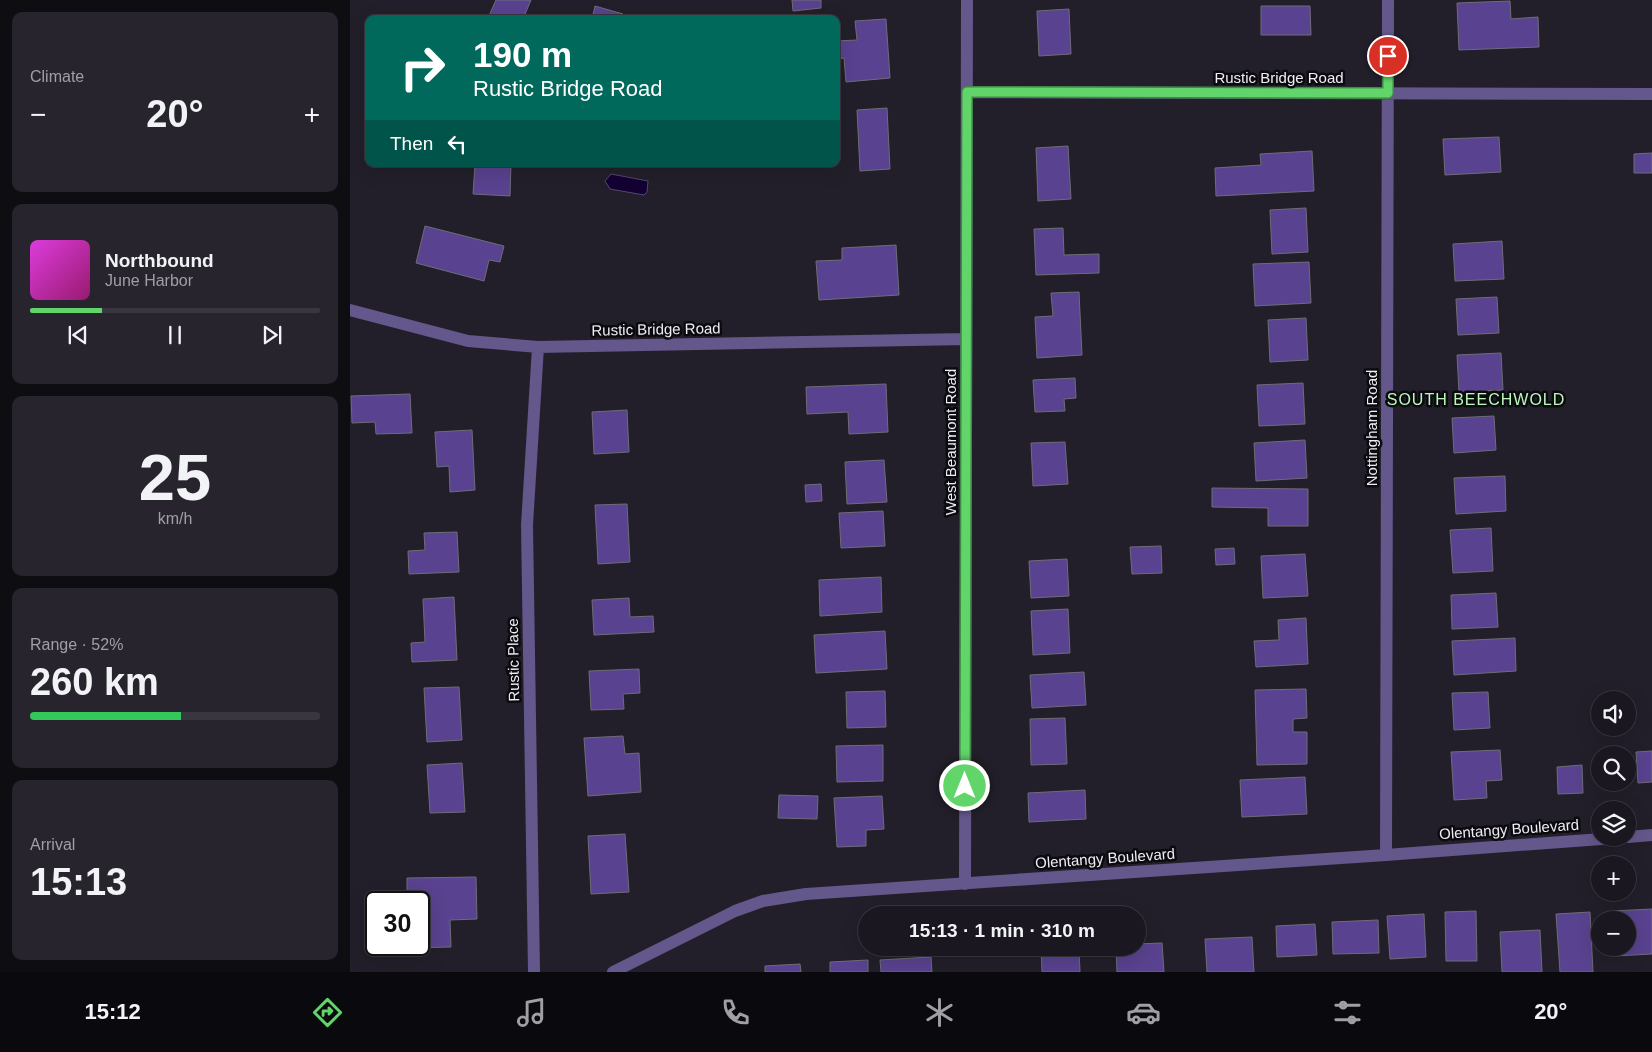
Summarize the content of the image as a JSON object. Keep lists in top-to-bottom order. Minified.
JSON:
{"streets":{"street":["Rustic Bridge Road","Nottingham Road","West Beaumont Road","Rustic Place","Olentangy Boulevard"]},"crossings":[["Rustic Bridge Road","Nottingham Road"],["Rustic Bridge Road","West Beaumont Road"],["Rustic Bridge Road","Rustic Place"],["Nottingham Road","Olentangy Boulevard"],["West Beaumont Road","Olentangy Boulevard"]],"districts":["SOUTH BEECHWOLD"],"page":{"tile":["Climate",["25","km/h"],["Range · 52%","260 km"],["Arrival","15:13"]],"turn":["190 m","Rustic Bridge Road"],"heat":["−","20°","+"],"then":"Then","song":["Northbound","June Harbor"],"map_buttons":["+","−"],"limit":"30","trip":"15:13 · 1 min · 310 m","tabs":["15:12","20°"]}}
